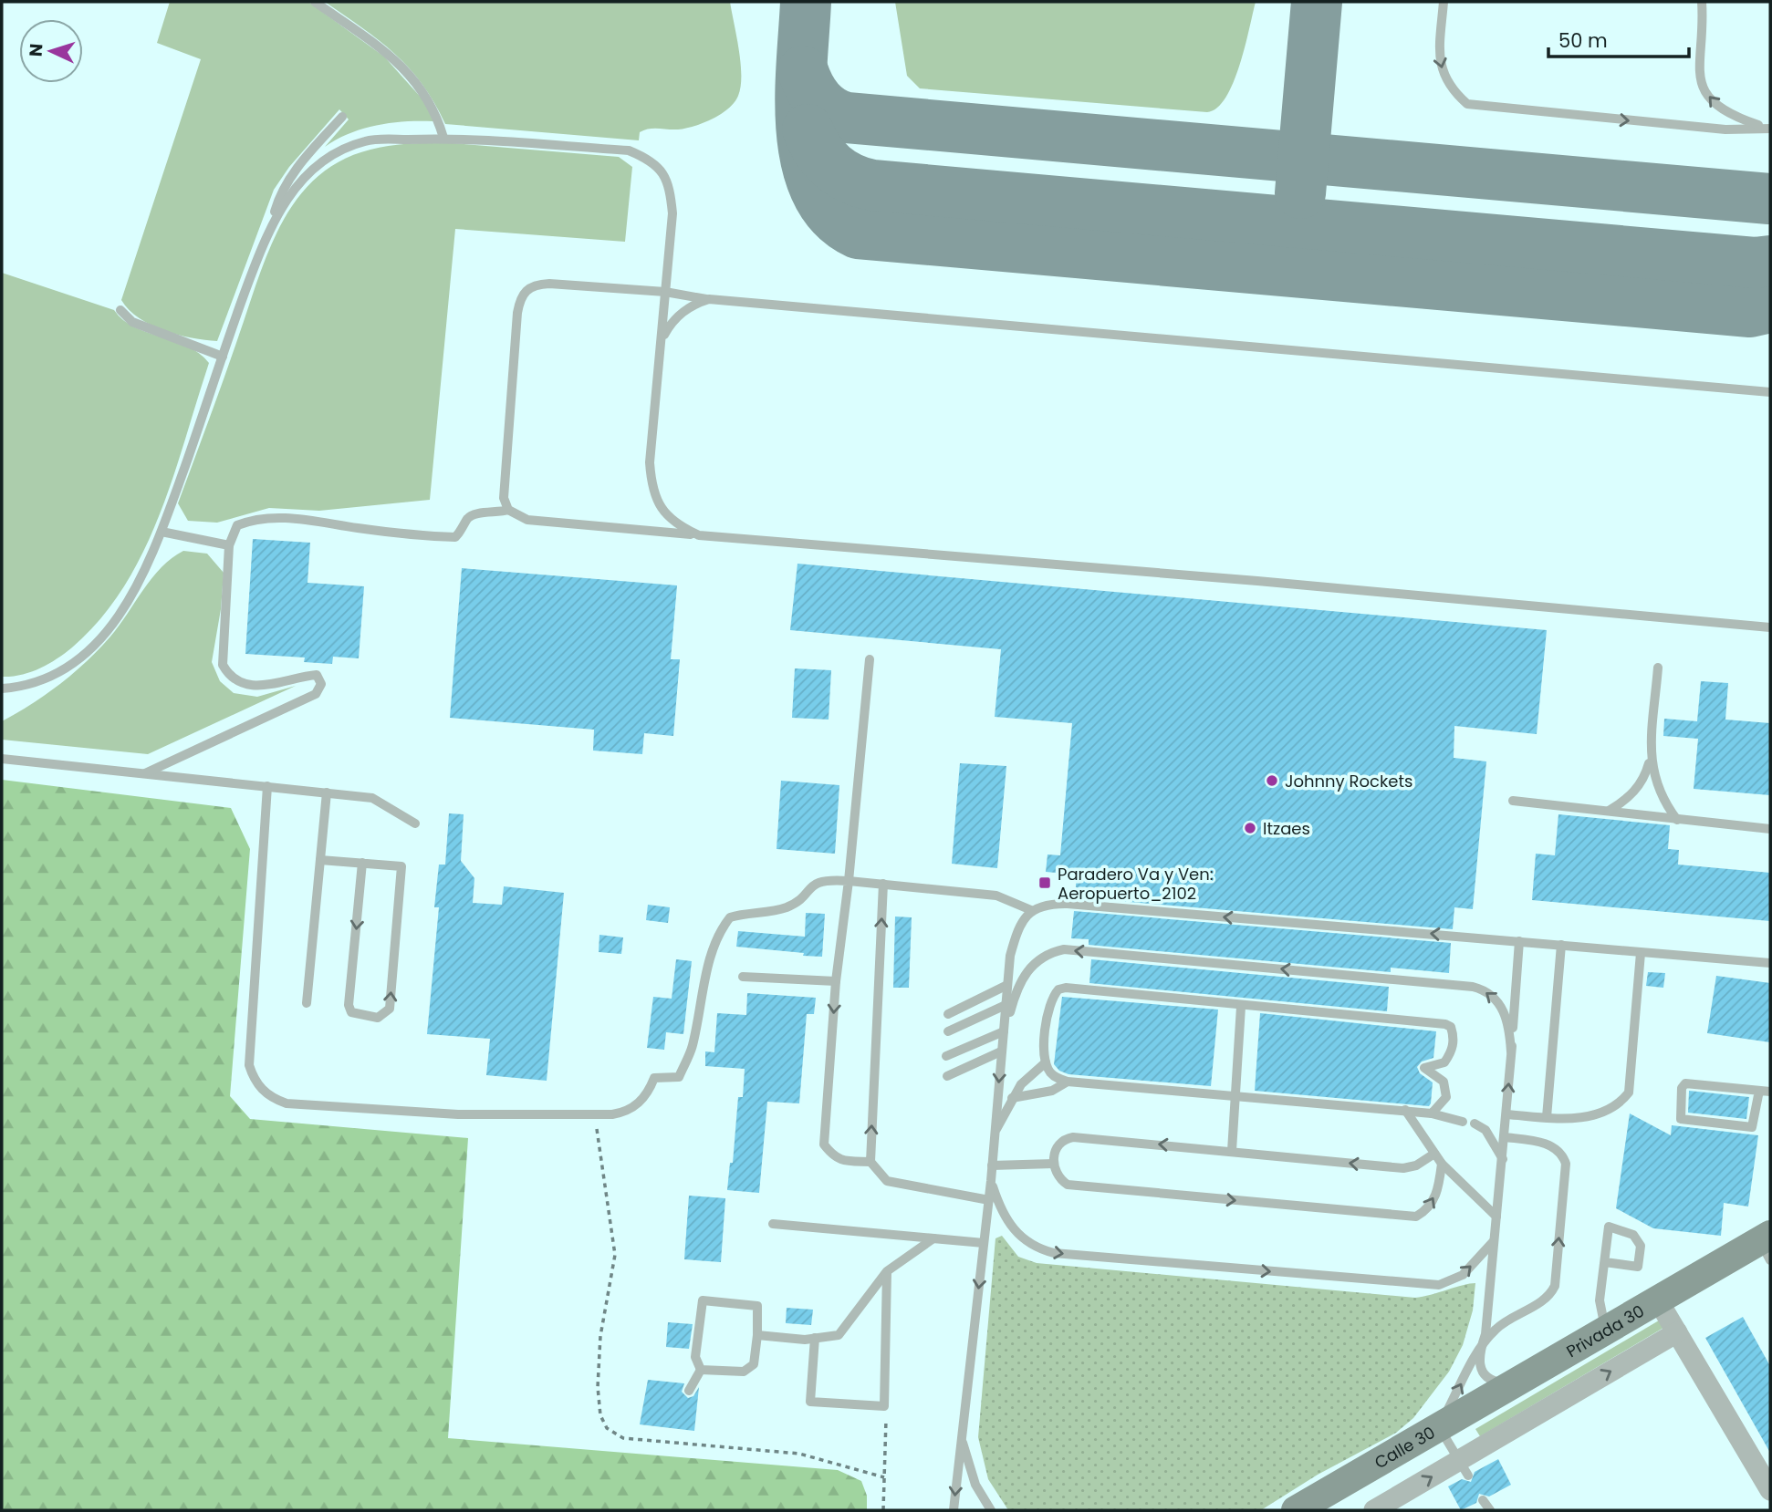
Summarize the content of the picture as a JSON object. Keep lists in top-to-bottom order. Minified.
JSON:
{"streets":{"street":["Privada 30","Calle 30"]},"crossings":[["Privada 30","Calle 30"]],"places":{"other":["Johnny Rockets","Itzaes"],"transit":["Paradero Va y Ven: Aeropuerto_2102"]},"scale_bar":"50 m","north":"left"}
